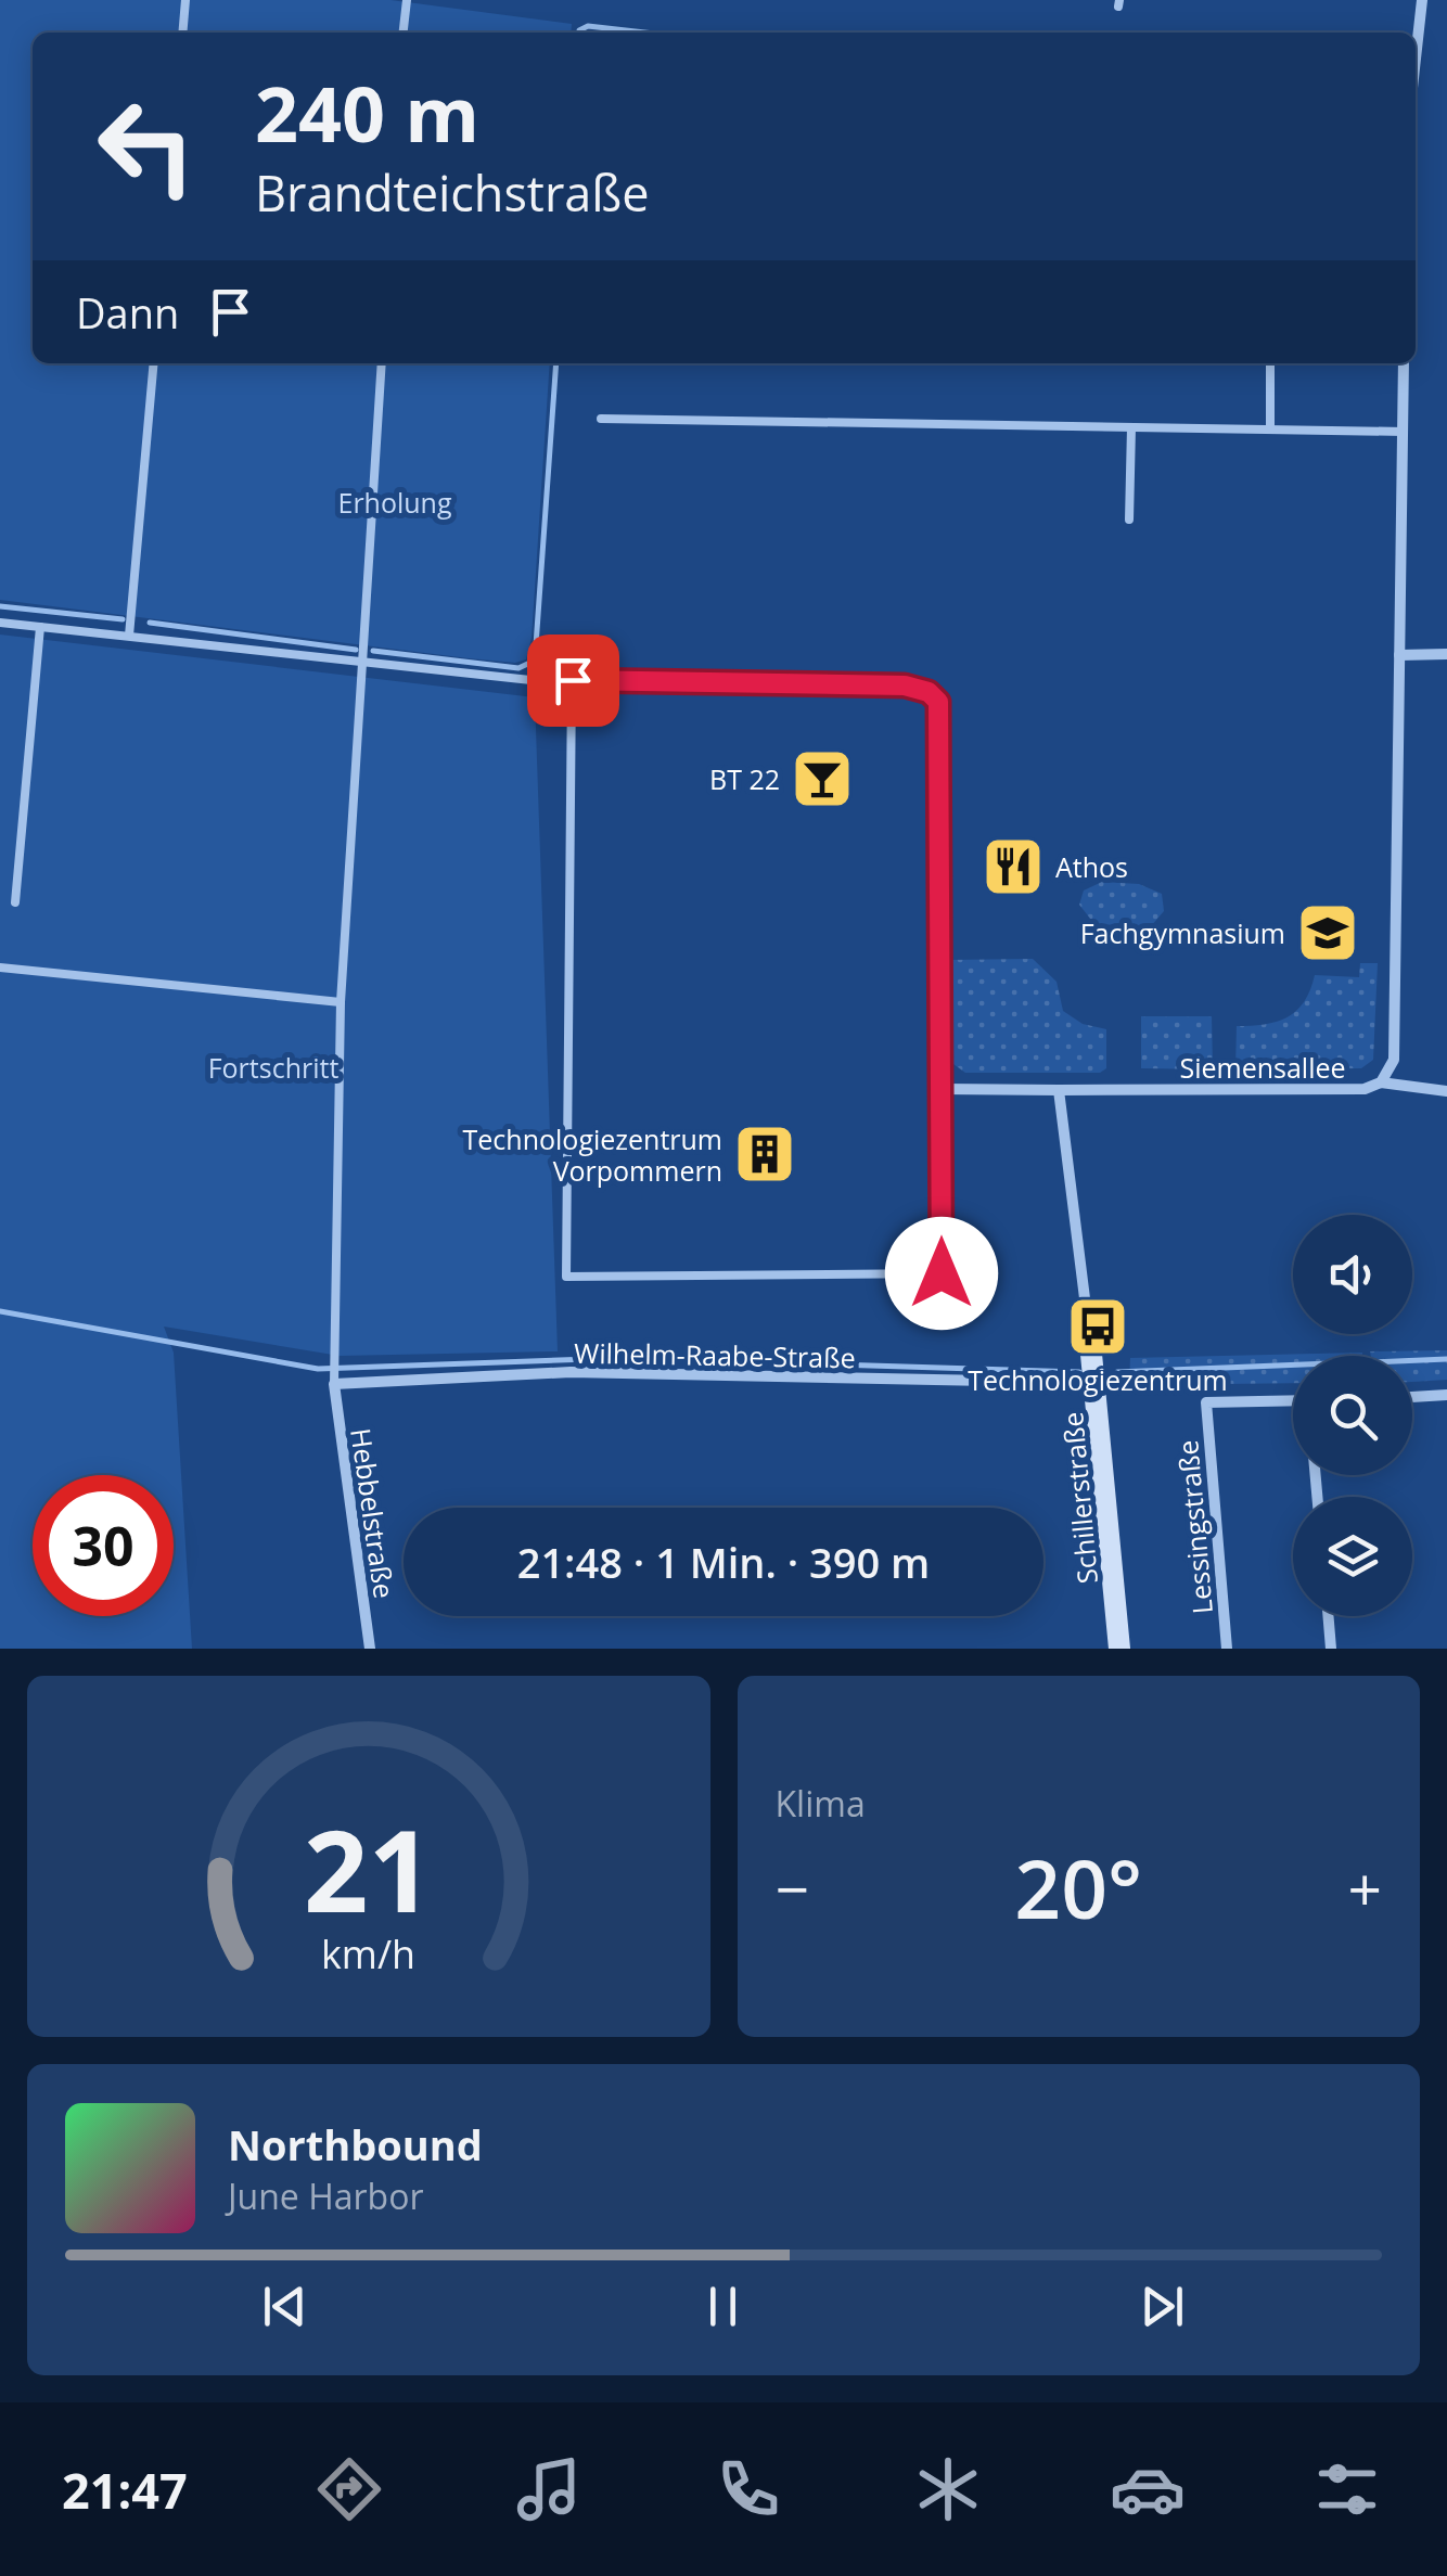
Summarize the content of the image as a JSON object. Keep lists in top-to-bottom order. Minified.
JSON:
{"streets":{"street":["Siemensallee","Wilhelm-Raabe-Straße","Schillerstraße","Hebbelstraße","Lessingstraße"]},"crossings":[["Wilhelm-Raabe-Straße","Schillerstraße"],["Wilhelm-Raabe-Straße","Hebbelstraße"]],"parks":["Erholung","Fortschritt"],"places":{"bar":["BT 22"],"restaurant":["Athos"],"school or university":["Fachgymnasium"],"building":["Technologiezentrum Vorpommern"],"bus stop":["Technologiezentrum"]},"page":{"turn":["240 m","Brandteichstraße"],"then":"Dann","limit":"30","trip":"21:48 · 1 Min. · 390 m","tile":"Klima","heat":["−","20°","+"],"song":["Northbound","June Harbor"],"tabs":"21:47","gauge":["21","km/h"]}}
